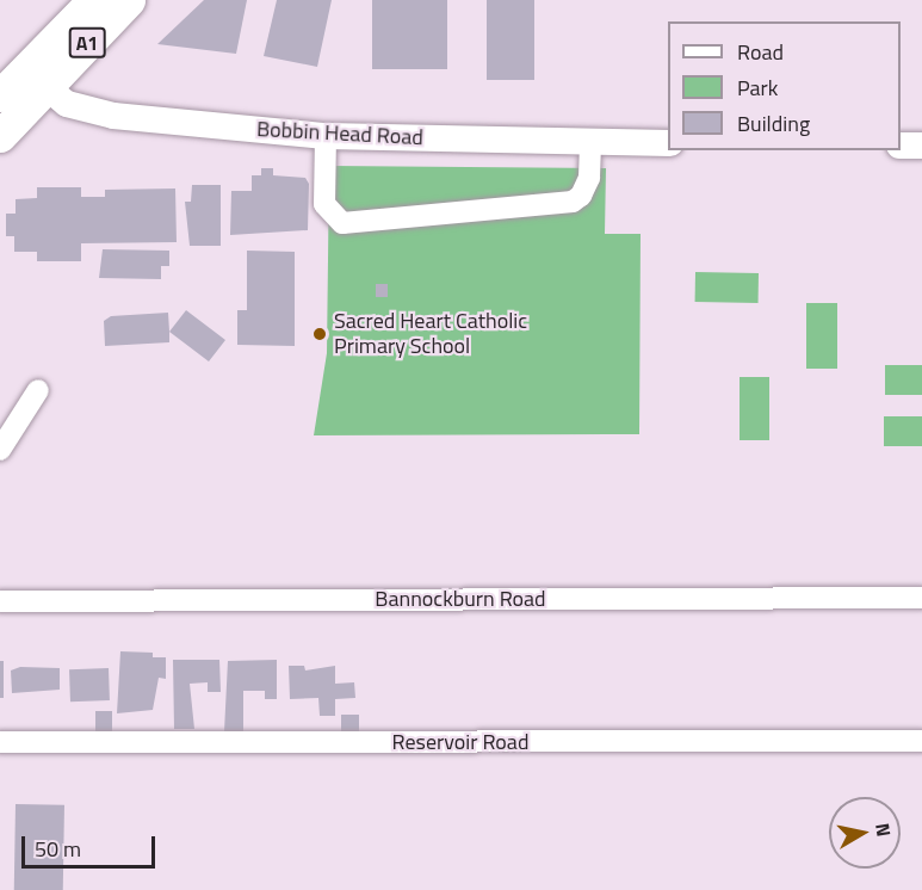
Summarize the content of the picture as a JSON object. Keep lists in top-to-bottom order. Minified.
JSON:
{"streets":{"highway":["A1"],"main road":["Bobbin Head Road"],"street":["Bannockburn Road","Reservoir Road"]},"crossings":[["A1","Bobbin Head Road"]],"places":["Sacred Heart Catholic Primary School"],"legend":["Road","Park","Building"],"scale_bar":"50 m","north":"right"}
